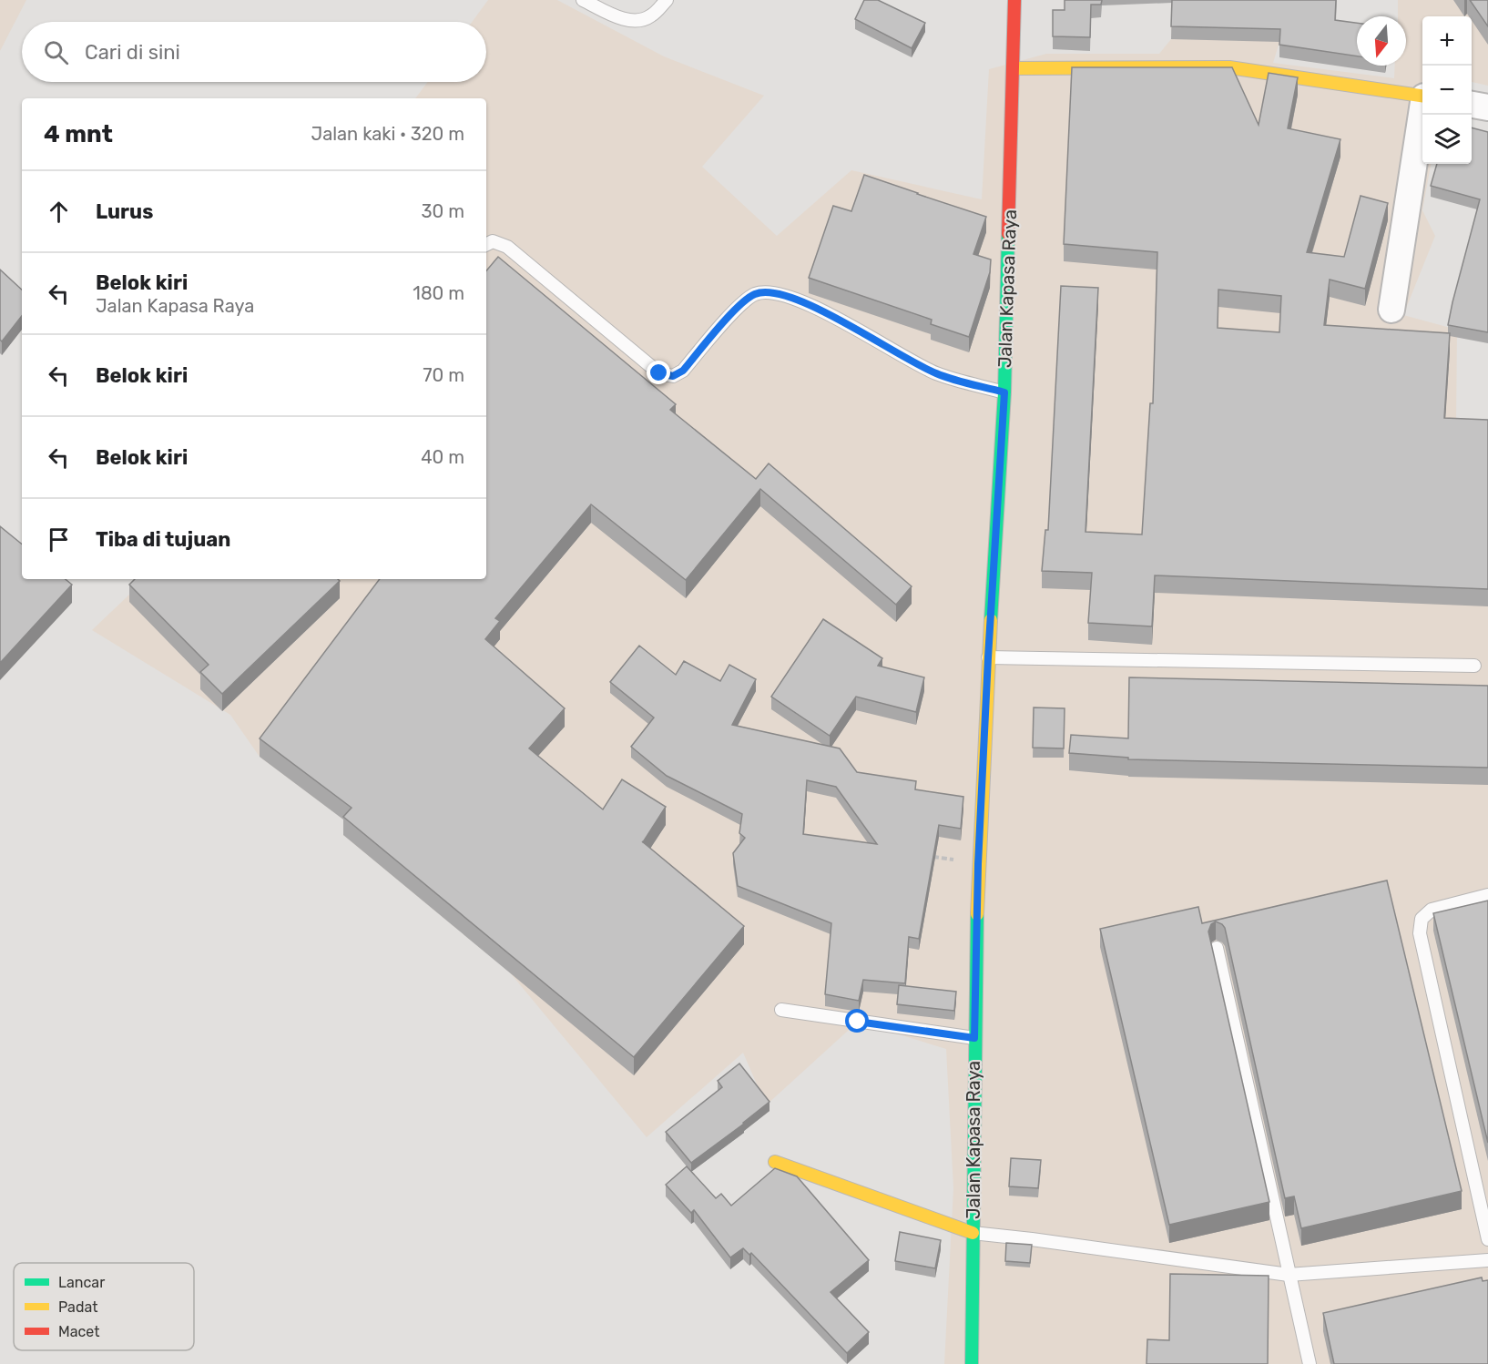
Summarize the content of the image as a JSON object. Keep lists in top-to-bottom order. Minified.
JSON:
{"streets":{"main road":["Jalan Kapasa Raya"]},"legend":["Lancar","Padat","Macet"],"north":"bottom","page":{"map_buttons":["+","−"],"search":"Cari di sini","heading":["4 mnt","Jalan kaki · 320 m"],"list":[["Lurus","30 m"],["Belok kiri","Jalan Kapasa Raya","180 m"],["Belok kiri","70 m"],["Belok kiri","40 m"],"Tiba di tujuan"]}}
